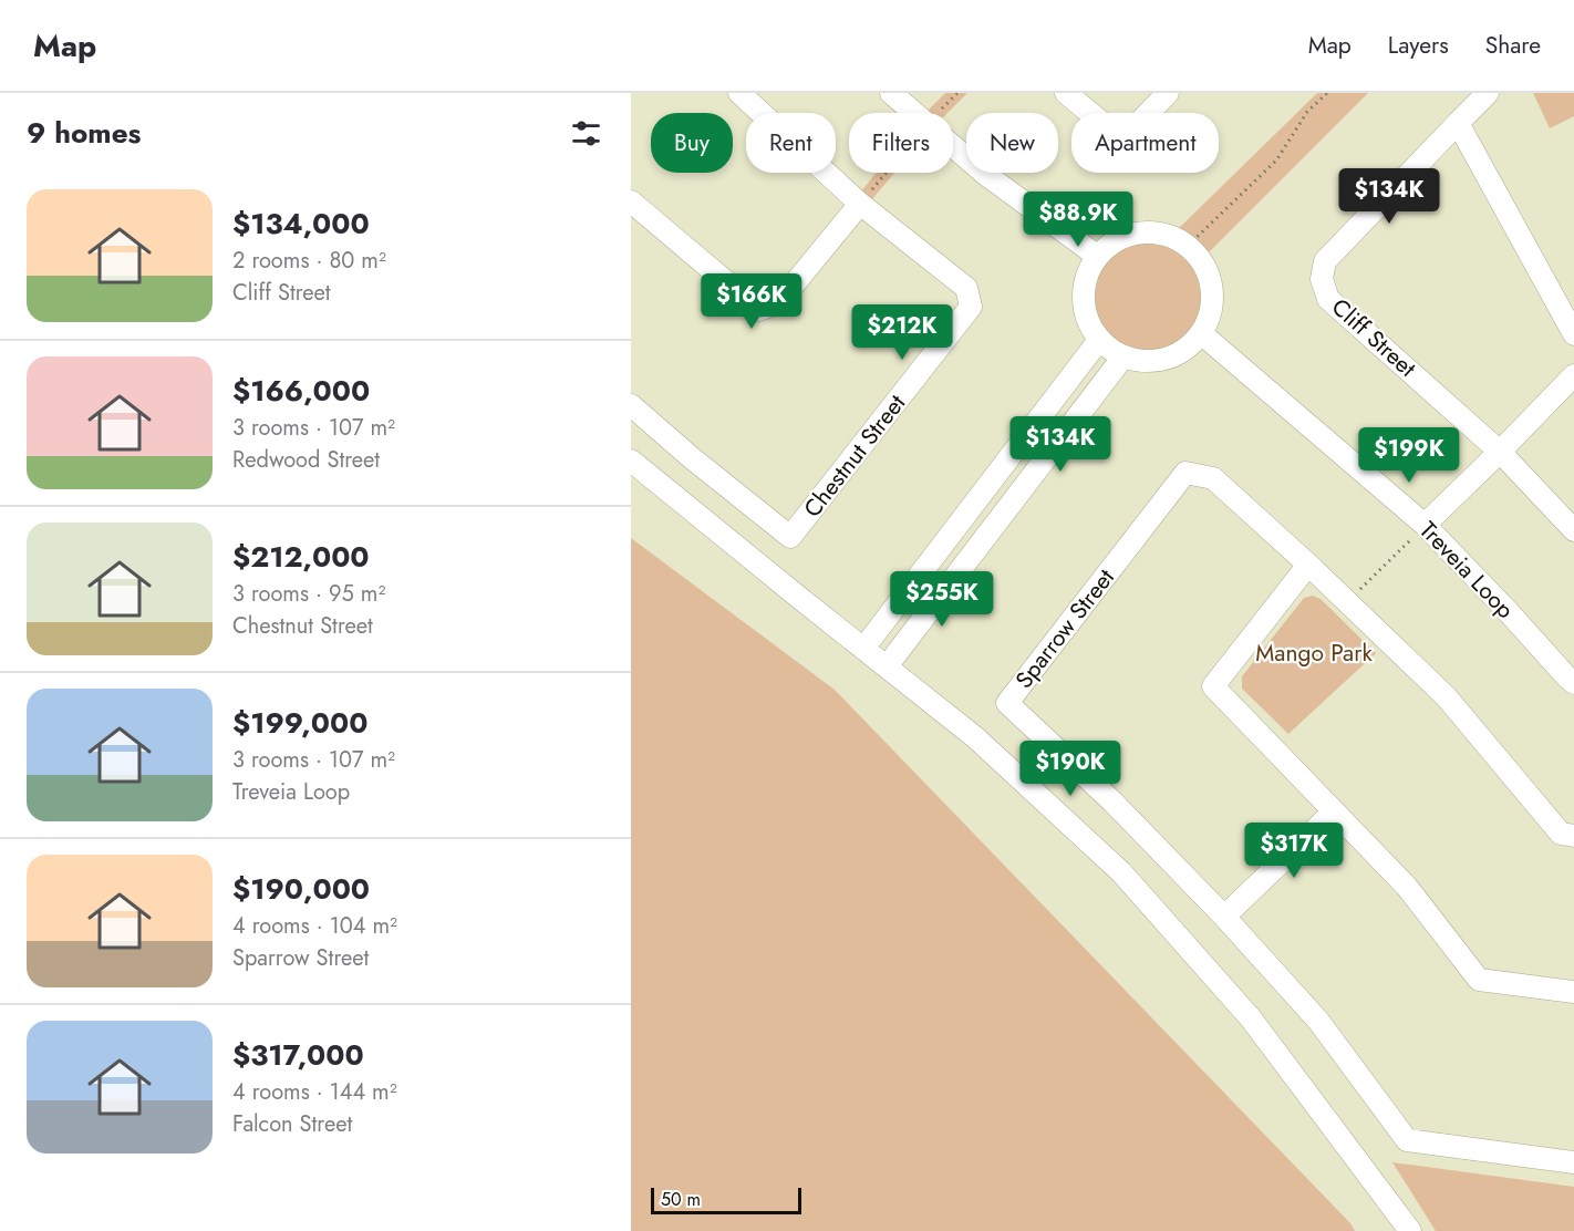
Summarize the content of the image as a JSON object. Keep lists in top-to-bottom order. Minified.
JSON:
{"streets":{"street":["Cliff Street","Chestnut Street","Treveia Loop","Sparrow Street"]},"parks":["Mango Park"],"scale_bar":"50 m","page":{"header":"Map","nav":["Map","Layers","Share"],"heading":"9 homes","chip":["Buy","Rent","Filters","New","Apartment"],"price":["$134K","$88.9K","$166K","$212K","$134K","$199K","$255K","$190K","$317K"],"list":[{"name":"$134,000","note":"2 rooms · 80 m² · Cliff Street"},{"name":"$166,000","note":"3 rooms · 107 m² · Redwood Street"},{"name":"$212,000","note":"3 rooms · 95 m² · Chestnut Street"},{"name":"$199,000","note":"3 rooms · 107 m² · Treveia Loop"},{"name":"$190,000","note":"4 rooms · 104 m² · Sparrow Street"},{"name":"$317,000","note":"4 rooms · 144 m² · Falcon Street"}],"scale":"50 m"}}
